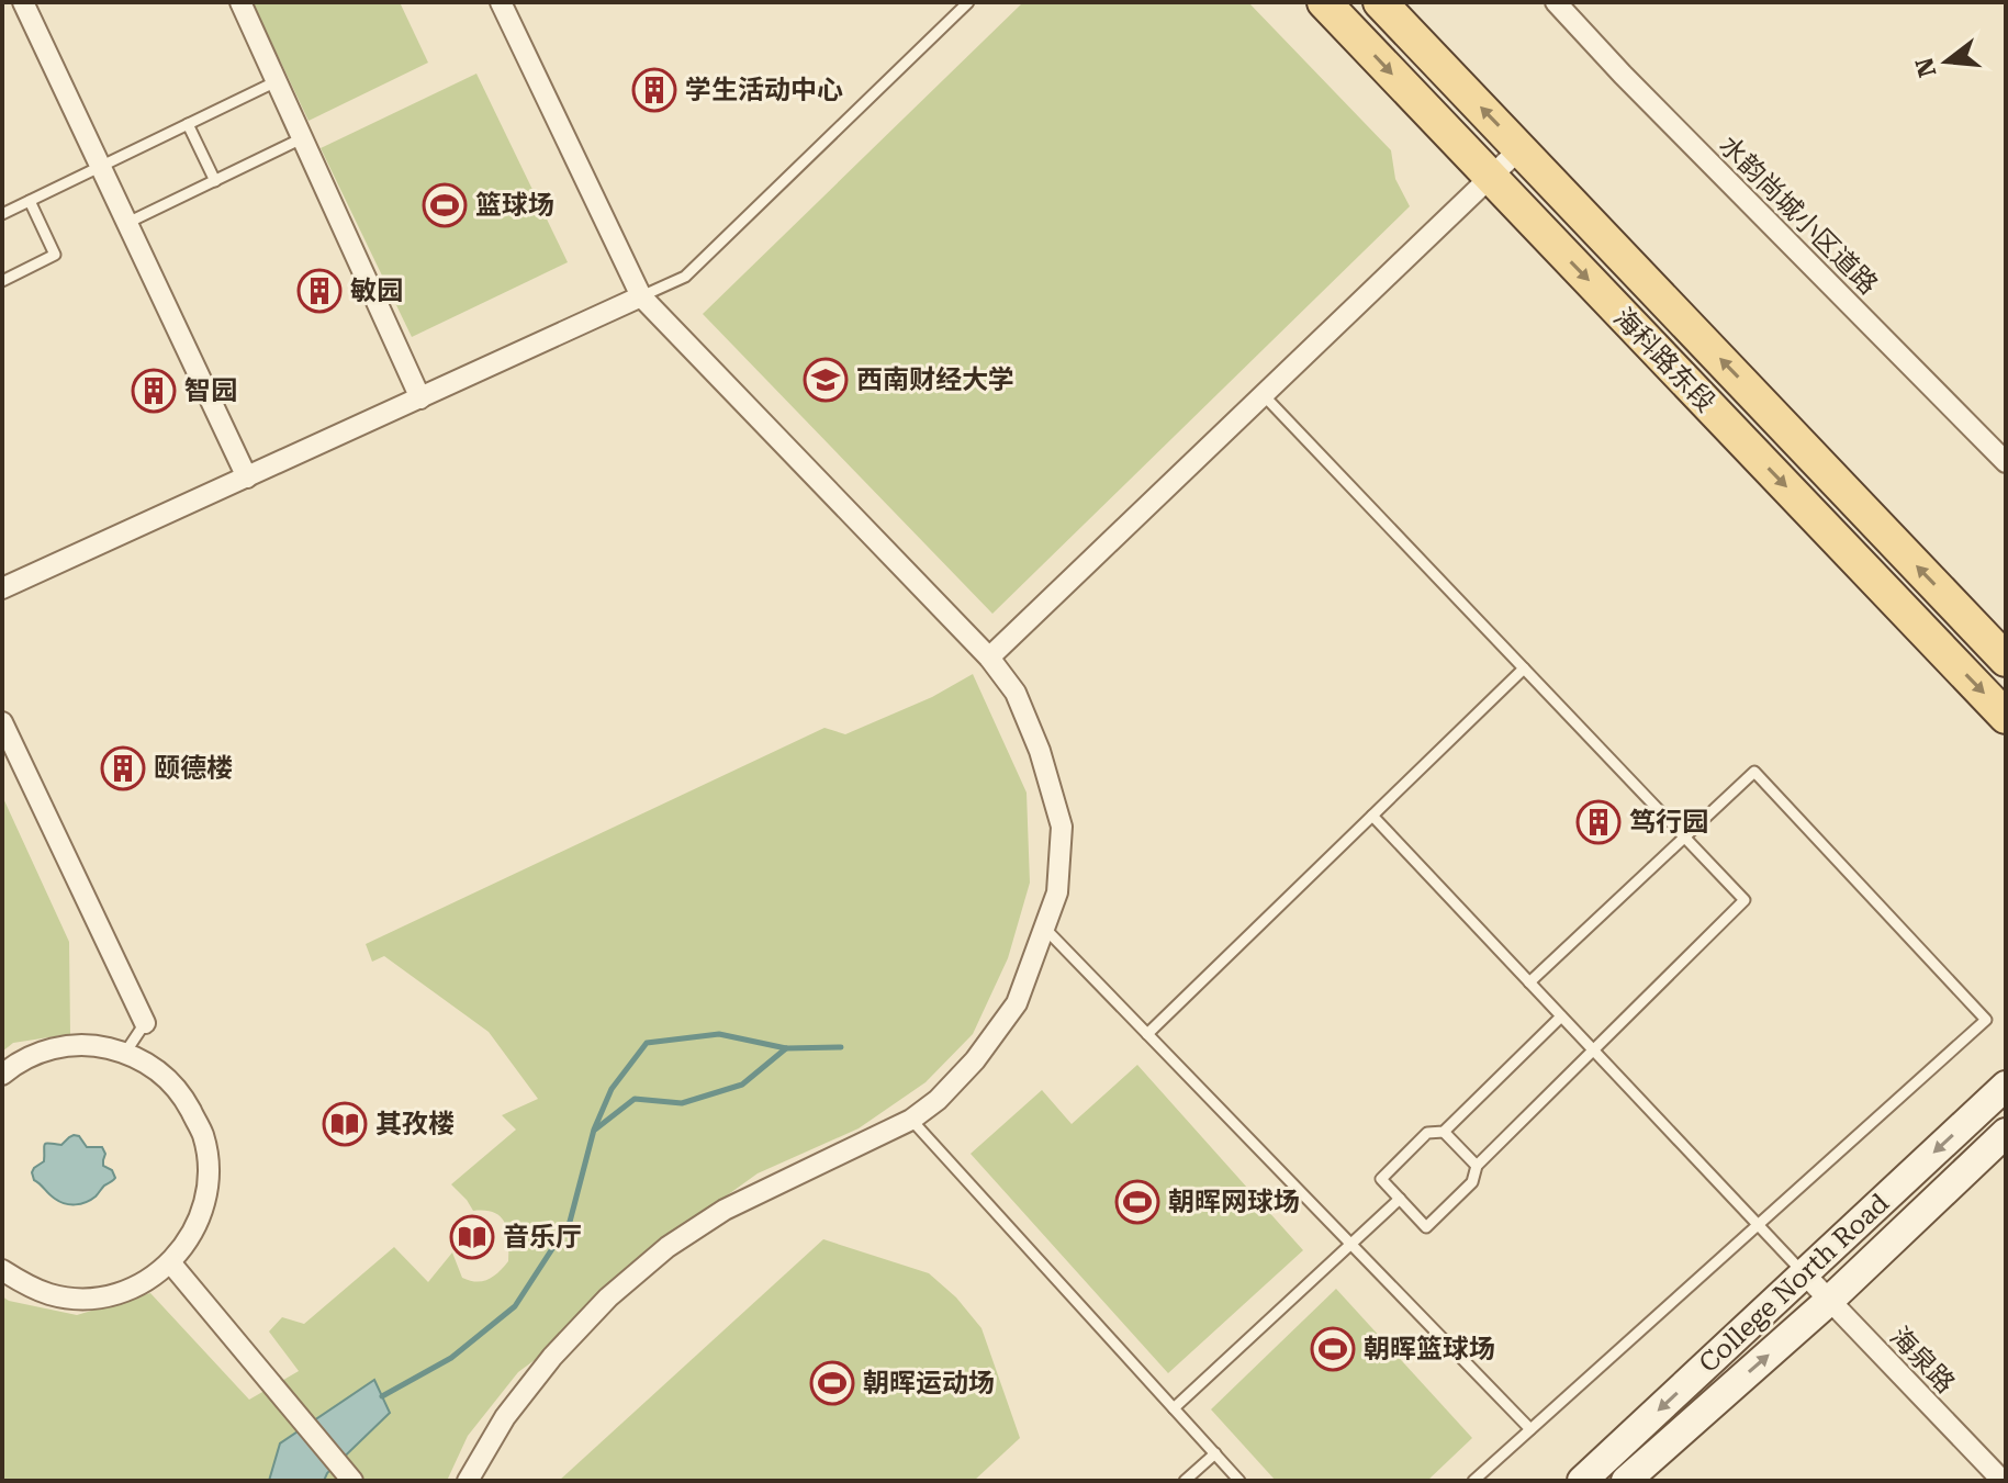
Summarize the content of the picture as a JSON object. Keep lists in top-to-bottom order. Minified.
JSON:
{"streets":{"main road":["海科路东段","College North Road"],"street":["水韵尚城小区道路","海泉路"]},"crossings":[["College North Road","海泉路"]],"places":{"building":["学生活动中心","敏园","智园","颐德楼","笃行园"],"sports":["篮球场","朝晖网球场","朝晖篮球场","朝晖运动场"],"school or university":["西南财经大学"],"library":["其孜楼","音乐厅"]},"north":"left"}
